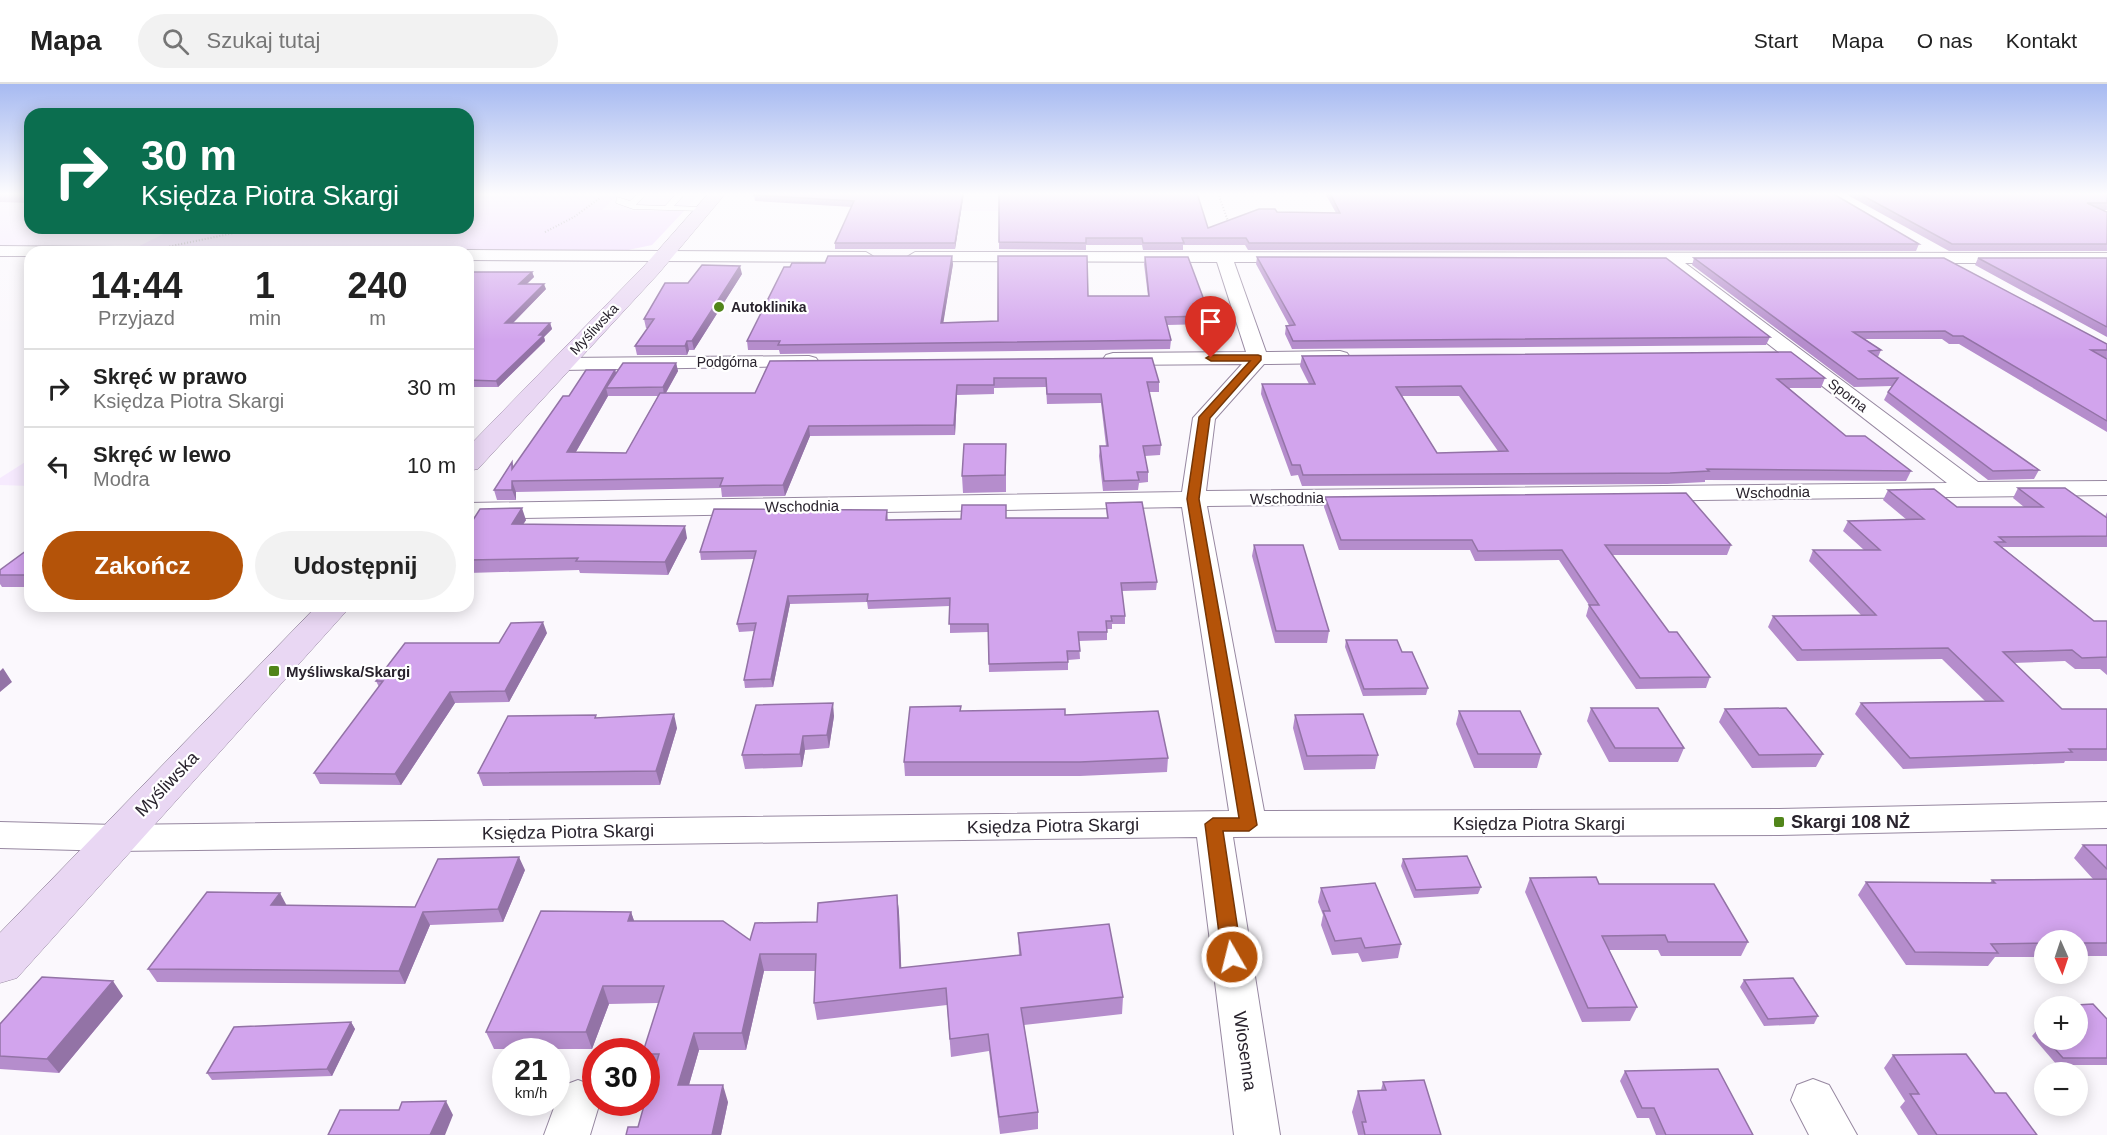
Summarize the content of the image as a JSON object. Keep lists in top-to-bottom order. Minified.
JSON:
{"streets":{"street":["Myśliwska","Podgórna","Sporna","Wschodnia","Księdza Piotra Skargi","Wiosenna"]},"crossings":[["Myśliwska","Podgórna"],["Myśliwska","Księdza Piotra Skargi"],["Sporna","Wschodnia"],["Wschodnia","Wiosenna"],["Księdza Piotra Skargi","Wiosenna"]],"places":{"other":["Autoklinika"],"transit":["Myśliwska/Skargi","Skargi 108 NŻ"]},"north":"bottom","page":{"header":"Mapa","search":"Szukaj tutaj","nav":["Start","Mapa","O nas","Kontakt"],"turn":["30 m","Księdza Piotra Skargi"],"eta":["14:44","Przyjazd","1","min","240","m"],"list":[{"name":"Skręć w prawo","note":"Księdza Piotra Skargi","value":"30 m"},{"name":"Skręć w lewo","note":"Modra","value":"10 m"}],"buttons":["Zakończ","Udostępnij"],"map_buttons":["+","−"],"speed":"21 km/h","limit":"30"}}
